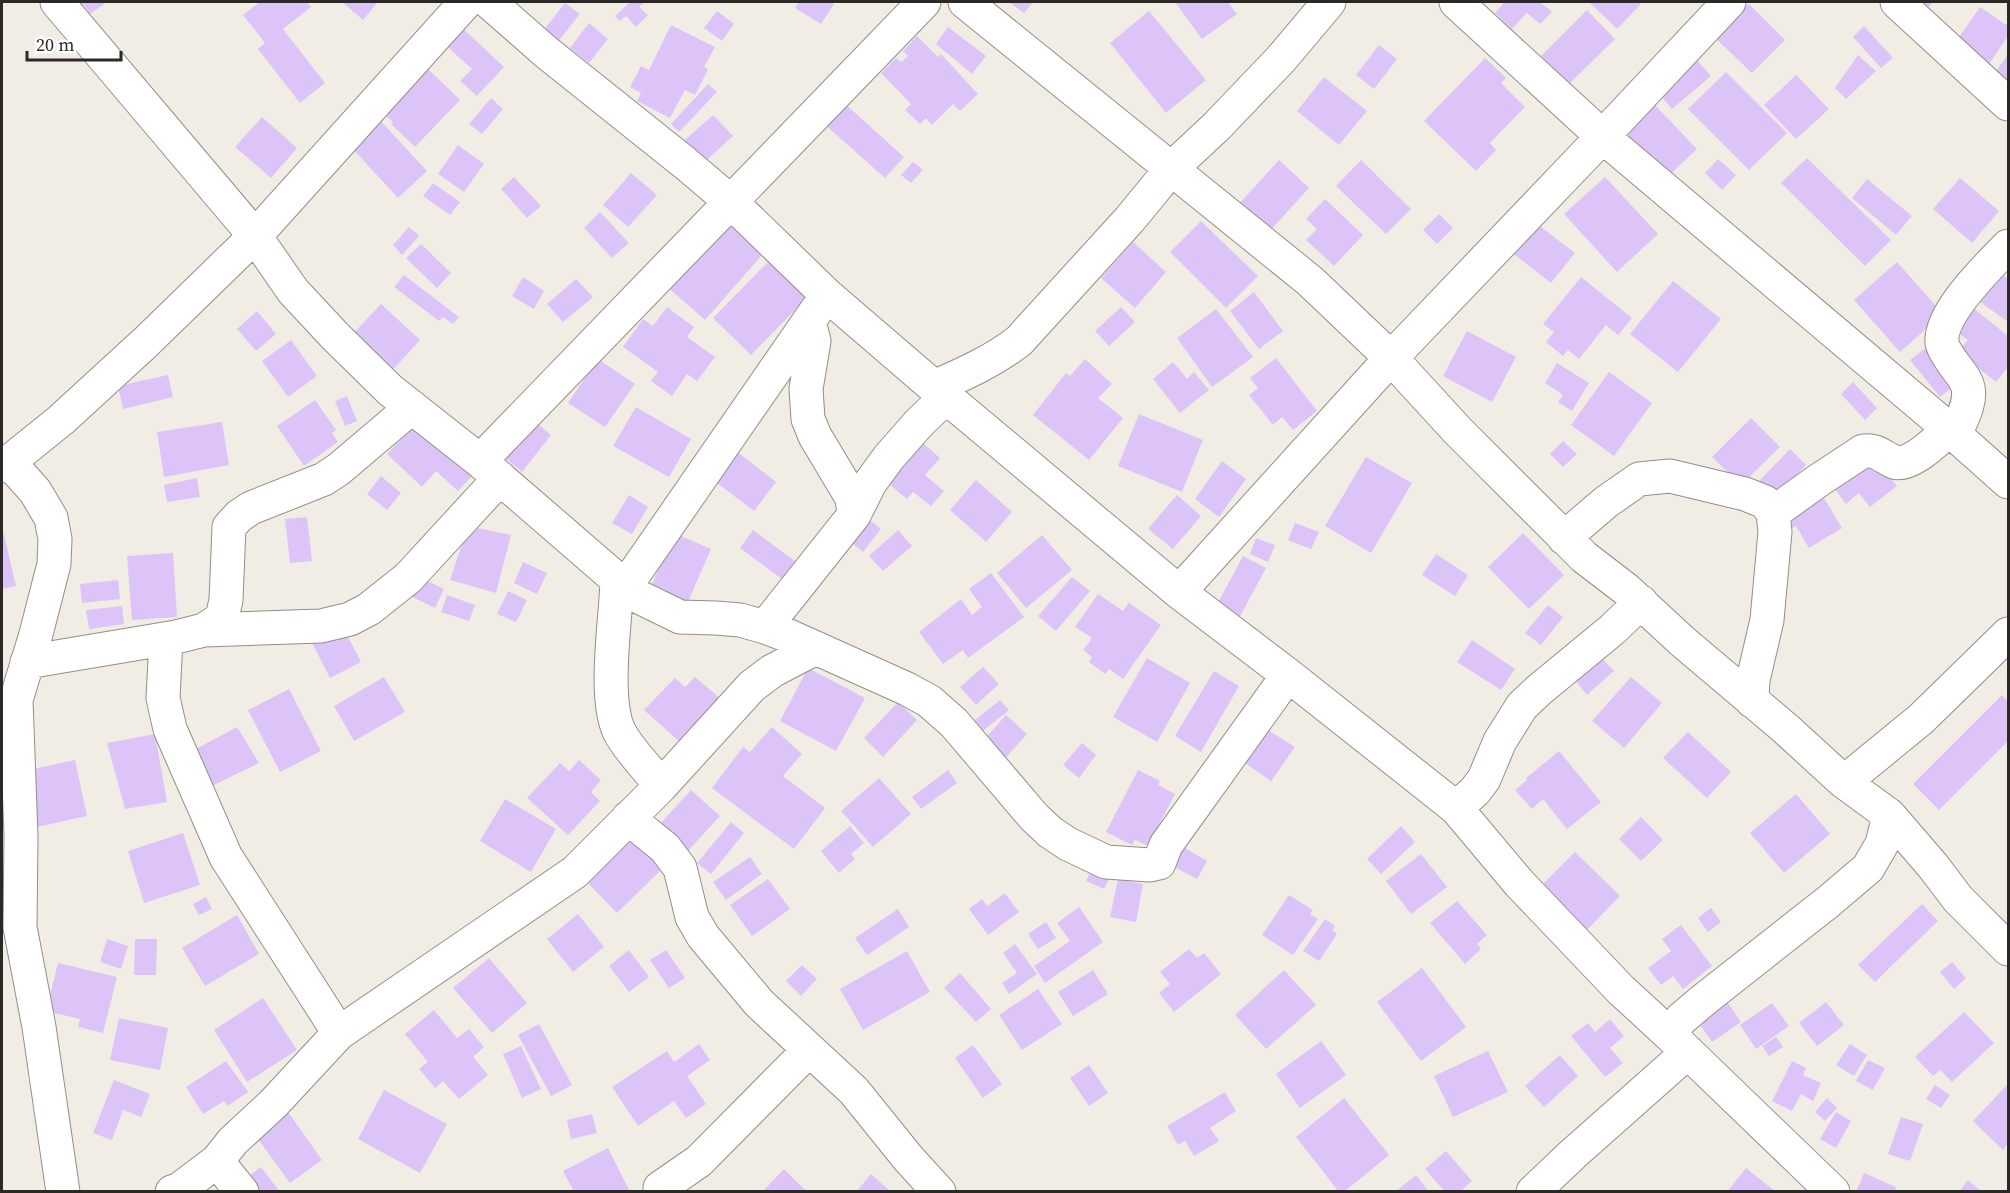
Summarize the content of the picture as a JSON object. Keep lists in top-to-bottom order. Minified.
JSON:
{"scale_bar":"20 m"}
